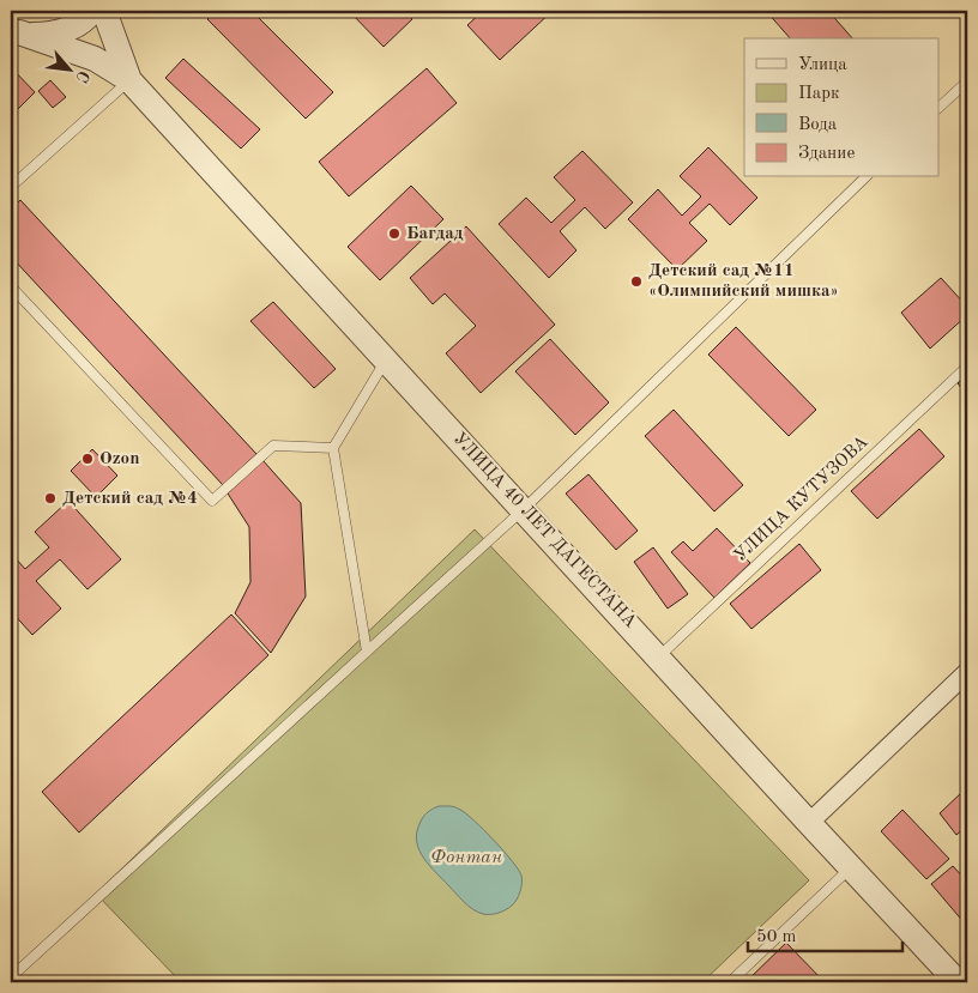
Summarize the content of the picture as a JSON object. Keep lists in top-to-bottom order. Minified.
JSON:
{"streets":{"street":["УЛИЦА 40 ЛЕТ ДАГЕСТАНА"],"lane":["УЛИЦА КУТУЗОВА"]},"crossings":[["УЛИЦА КУТУЗОВА","УЛИЦА 40 ЛЕТ ДАГЕСТАНА"]],"water":["Фонтан"],"places":["Багдад","Детский сад №11 «Олимпийский мишка»","Ozon","Детский сад №4"],"legend":["Улица","Парк","Вода","Здание"],"scale_bar":"50 m","north":"bottom right"}
